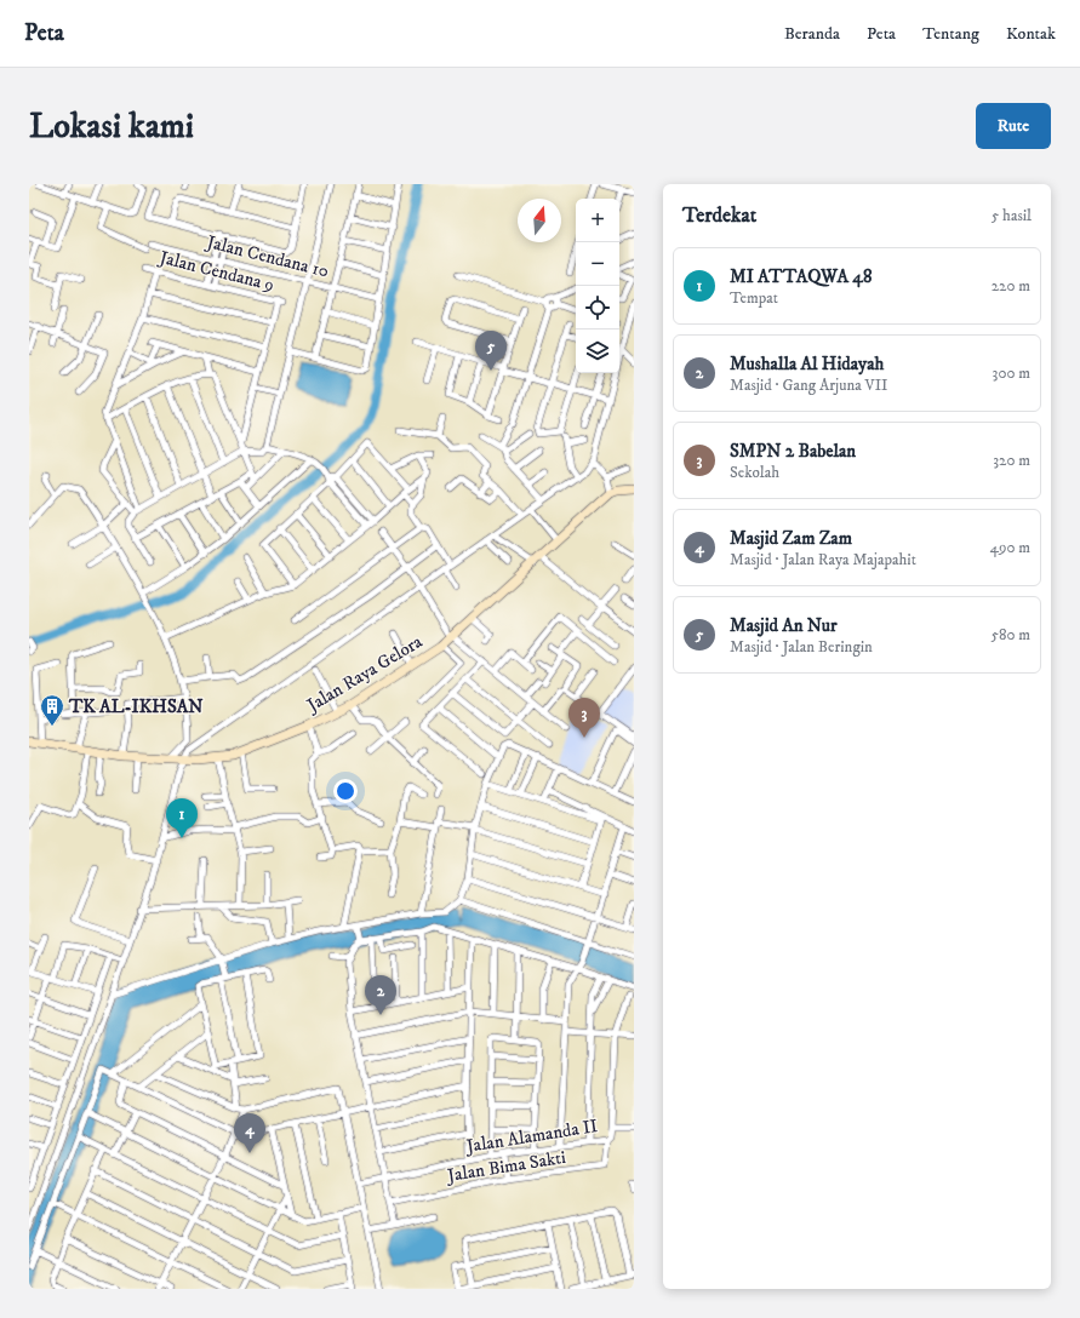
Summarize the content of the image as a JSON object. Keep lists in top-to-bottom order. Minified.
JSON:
{"streets":{"street":["Jalan Cendana 10","Jalan Cendana 9","Jalan Raya Gelora","Jalan Alamanda II","Jalan Bima Sakti"]},"crossings":[["Jalan Alamanda II","Jalan Bima Sakti"]],"places":{"building":["TK AL-IKHSAN"]},"north":"top","page":{"header":"Peta","nav":["Beranda","Peta","Tentang","Kontak"],"buttons":"Rute","title":"Lokasi kami","heading":["Terdekat","5 hasil"],"map_buttons":["+","−"],"list":[{"mark":"1","name":"MI ATTAQWA 48","note":"Tempat","value":"220 m"},{"mark":"2","name":"Mushalla Al Hidayah","note":"Masjid · Gang Arjuna VII","value":"300 m"},{"mark":"3","name":"SMPN 2 Babelan","note":"Sekolah","value":"320 m"},{"mark":"4","name":"Masjid Zam Zam","note":"Masjid · Jalan Raya Majapahit","value":"490 m"},{"mark":"5","name":"Masjid An Nur","note":"Masjid · Jalan Beringin","value":"580 m"}],"pins":["5","3","1","2","4"]}}
